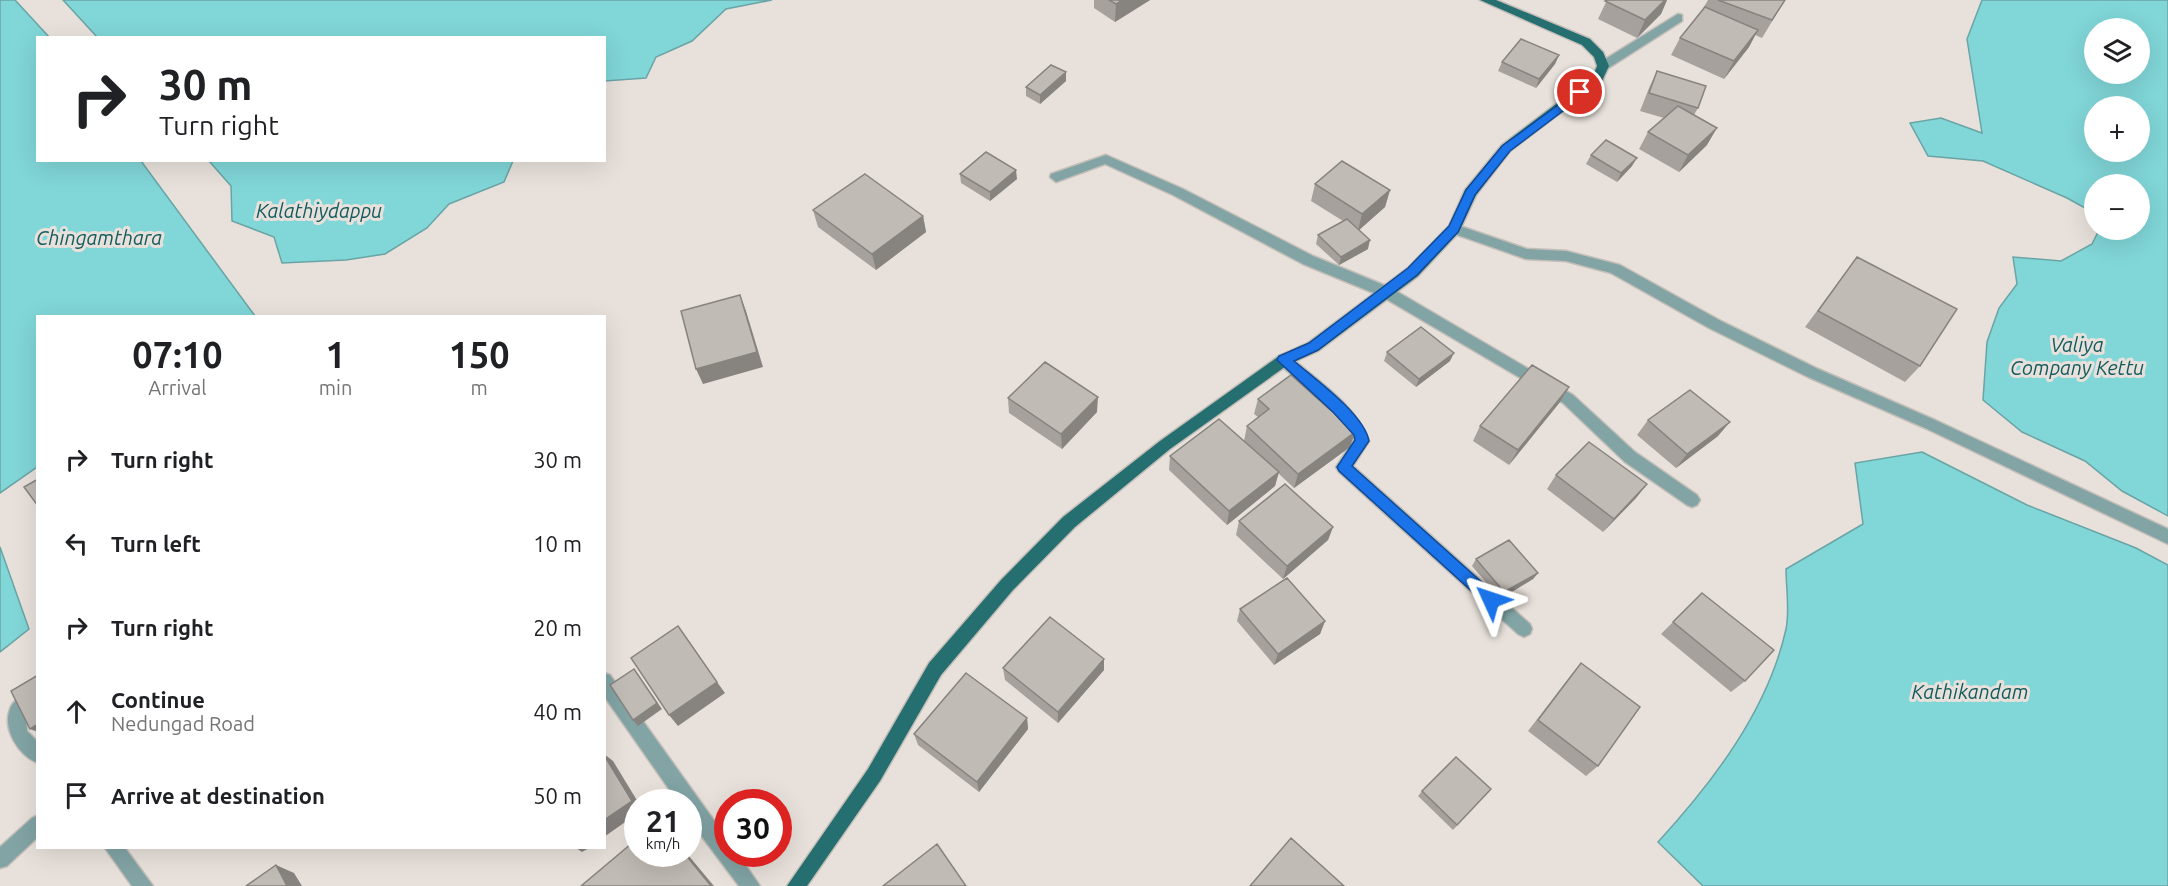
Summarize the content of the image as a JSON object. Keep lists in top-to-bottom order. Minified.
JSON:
{"water":["Kalathiydappu","Chingamthara","Valiya Company Kettu","Kathikandam"],"page":{"map_buttons":["+","−"],"turn":["30 m","Turn right"],"eta":["07:10","Arrival","1","min","150","m"],"list":[{"name":"Turn right","value":"30 m"},{"name":"Turn left","value":"10 m"},{"name":"Turn right","value":"20 m"},{"name":"Continue","note":"Nedungad Road","value":"40 m"},{"name":"Arrive at destination","value":"50 m"}],"speed":"21 km/h","limit":"30"}}
